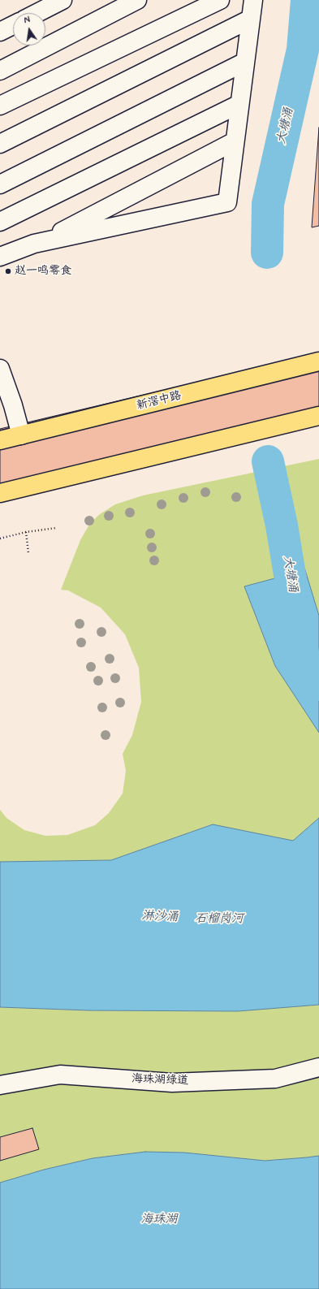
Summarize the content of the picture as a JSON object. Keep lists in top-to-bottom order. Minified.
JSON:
{"streets":{"highway":["新滘中路"],"street":["海珠湖绿道"]},"water":["大塘涌","淋沙涌","石榴岗河","海珠湖"],"places":["赵一鸣零食"],"north":"top"}
